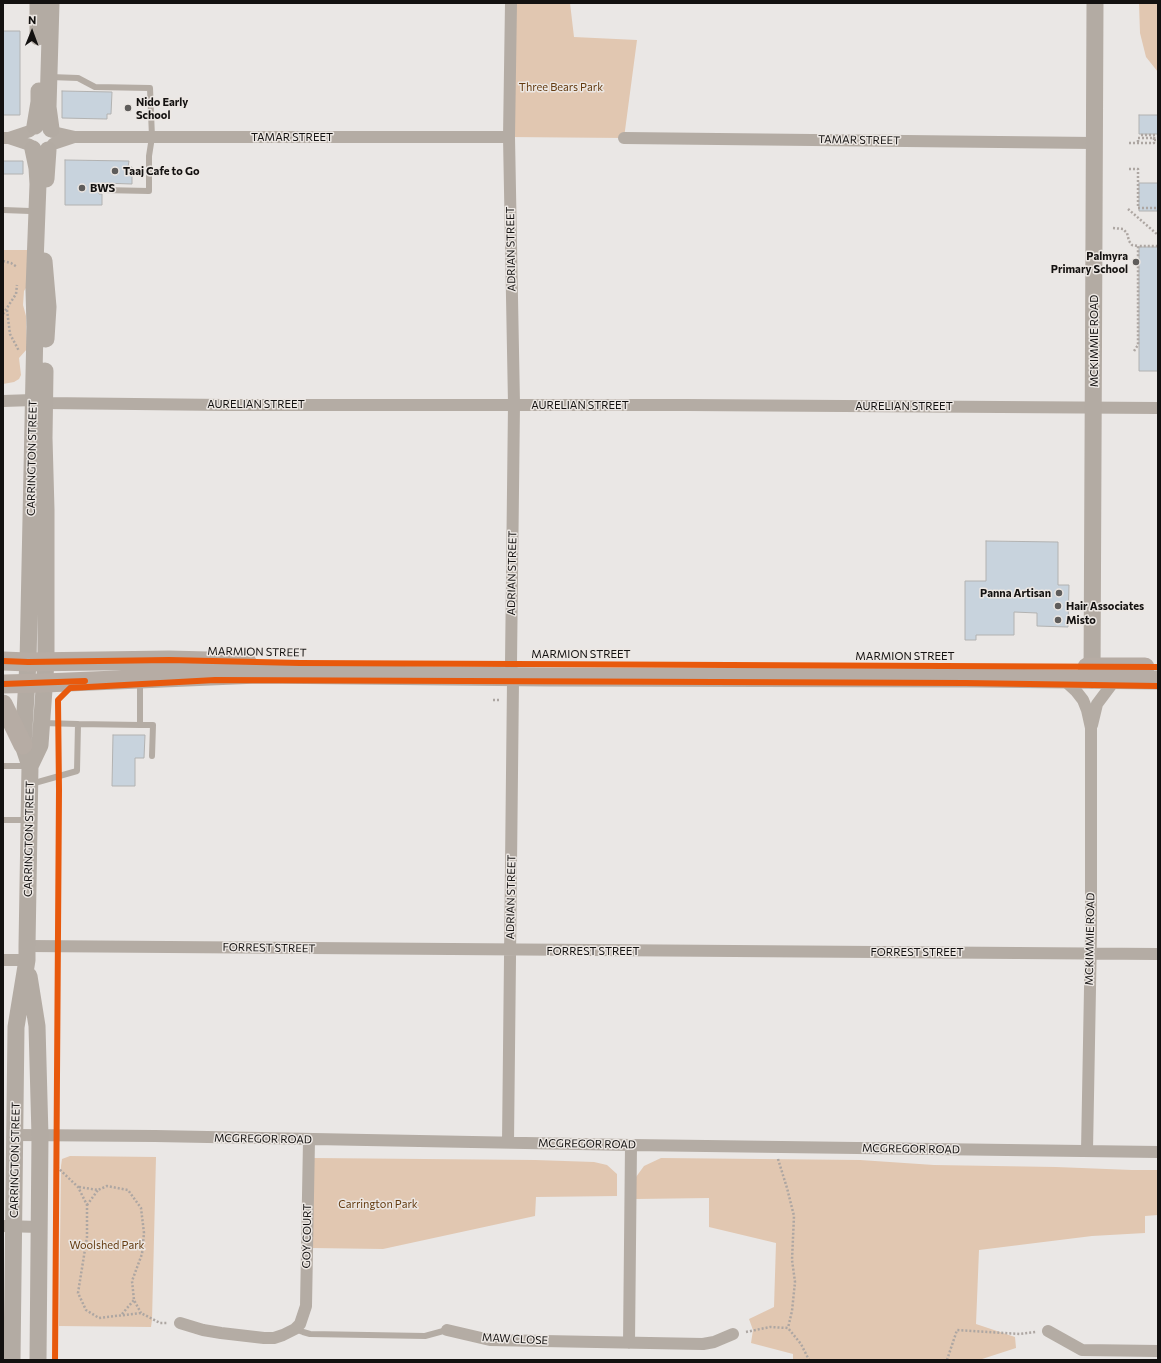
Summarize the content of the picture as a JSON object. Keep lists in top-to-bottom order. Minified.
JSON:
{"streets":{"main road":["MCKIMMIE ROAD","CARRINGTON STREET","MARMION STREET"],"street":["TAMAR STREET","ADRIAN STREET","AURELIAN STREET","FORREST STREET","MCGREGOR ROAD","GOY COURT","MAW CLOSE"]},"crossings":[["TAMAR STREET","ADRIAN STREET"],["TAMAR STREET","MCKIMMIE ROAD"],["TAMAR STREET","CARRINGTON STREET"],["ADRIAN STREET","AURELIAN STREET"],["ADRIAN STREET","MARMION STREET"],["ADRIAN STREET","FORREST STREET"],["ADRIAN STREET","MCGREGOR ROAD"],["MCKIMMIE ROAD","AURELIAN STREET"],["MCKIMMIE ROAD","MARMION STREET"],["MCKIMMIE ROAD","FORREST STREET"],["MCKIMMIE ROAD","MCGREGOR ROAD"],["AURELIAN STREET","CARRINGTON STREET"],["CARRINGTON STREET","MARMION STREET"],["CARRINGTON STREET","FORREST STREET"],["CARRINGTON STREET","MCGREGOR ROAD"],["MCGREGOR ROAD","GOY COURT"],["GOY COURT","MAW CLOSE"]],"parks":["Three Bears Park","Carrington Park","Woolshed Park"],"places":["Nido Early School","Taaj Cafe to Go","BWS","Palmyra Primary School","Panna Artisan","Hair Associates","Misto"],"north":"top"}
